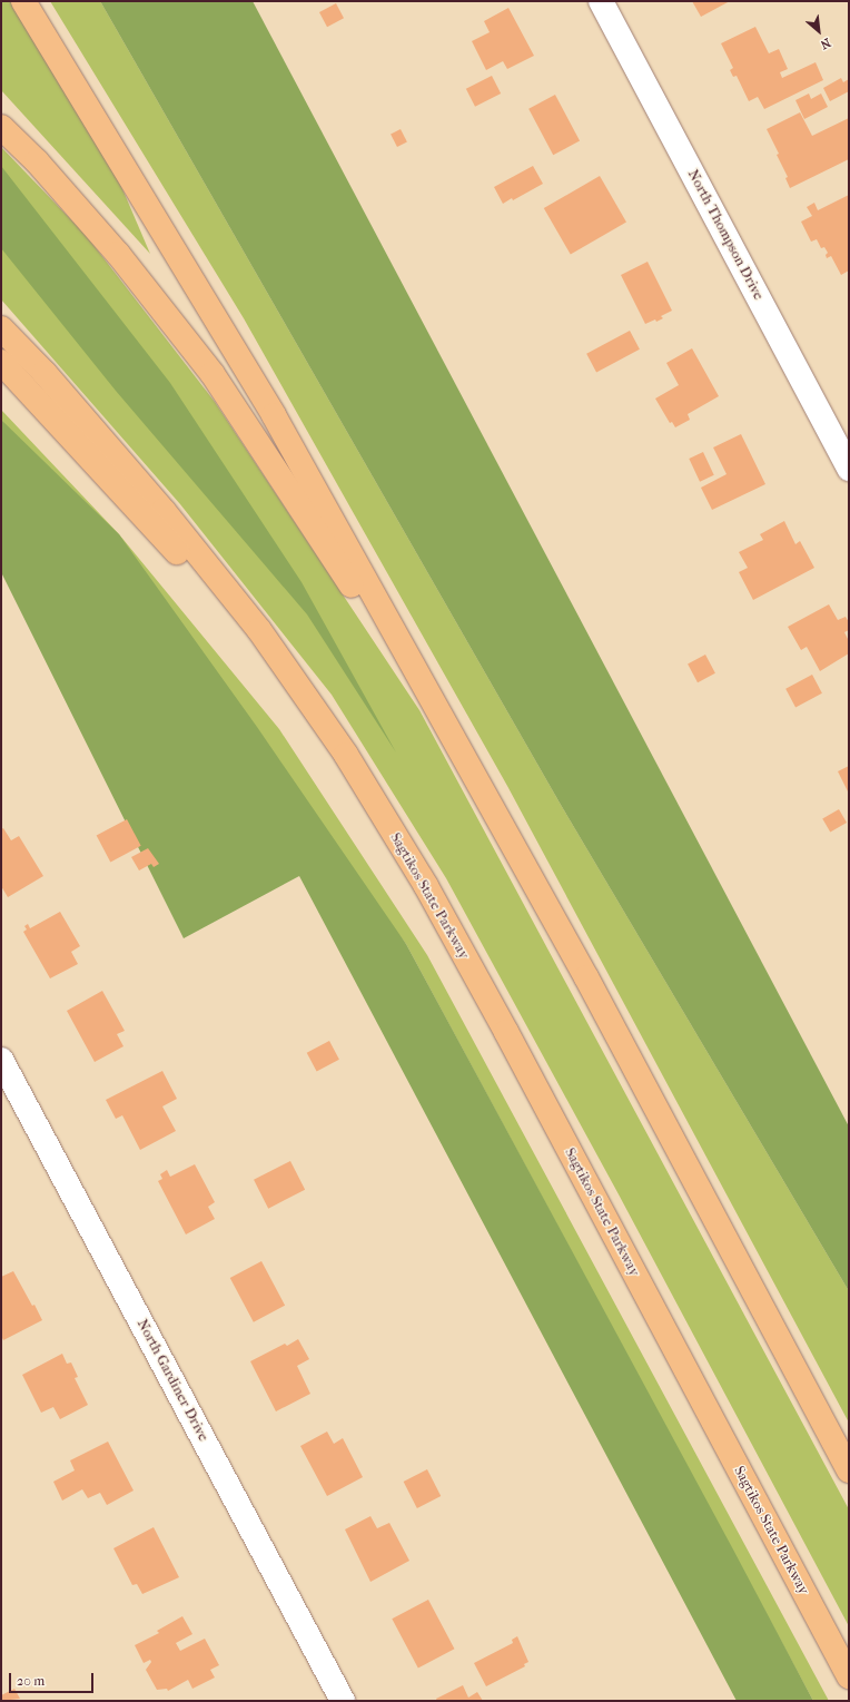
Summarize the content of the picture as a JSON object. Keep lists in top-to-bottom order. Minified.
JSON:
{"streets":{"highway":["Sagtikos State Parkway"],"street":["North Thompson Drive","North Gardiner Drive"]},"scale_bar":"20 m","north":"bottom right"}
